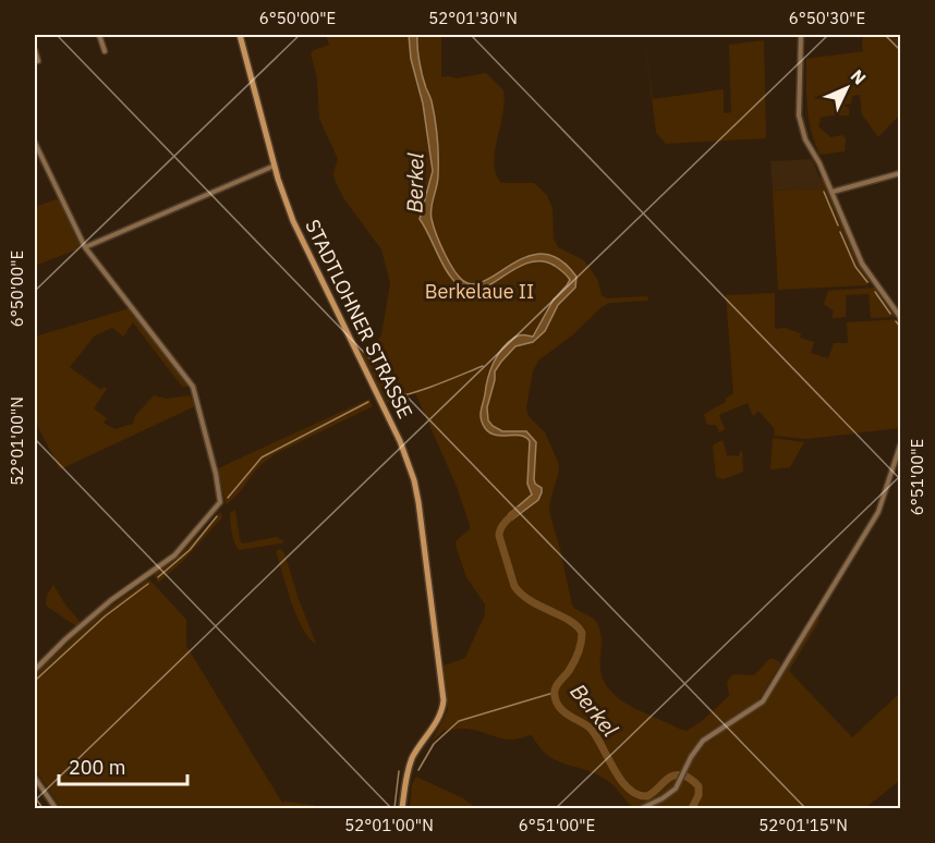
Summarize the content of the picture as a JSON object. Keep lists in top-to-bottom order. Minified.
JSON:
{"streets":{"street":["STADTLOHNER STRASSE"]},"water":["Berkel"],"parks":["Berkelaue II"],"scale_bar":"200 m","north":"top right","coordinates":["6°50'00\"E","52°01'30\"N","6°50'30\"E","52°01'00\"N","6°51'00\"E","52°01'15\"N"]}
